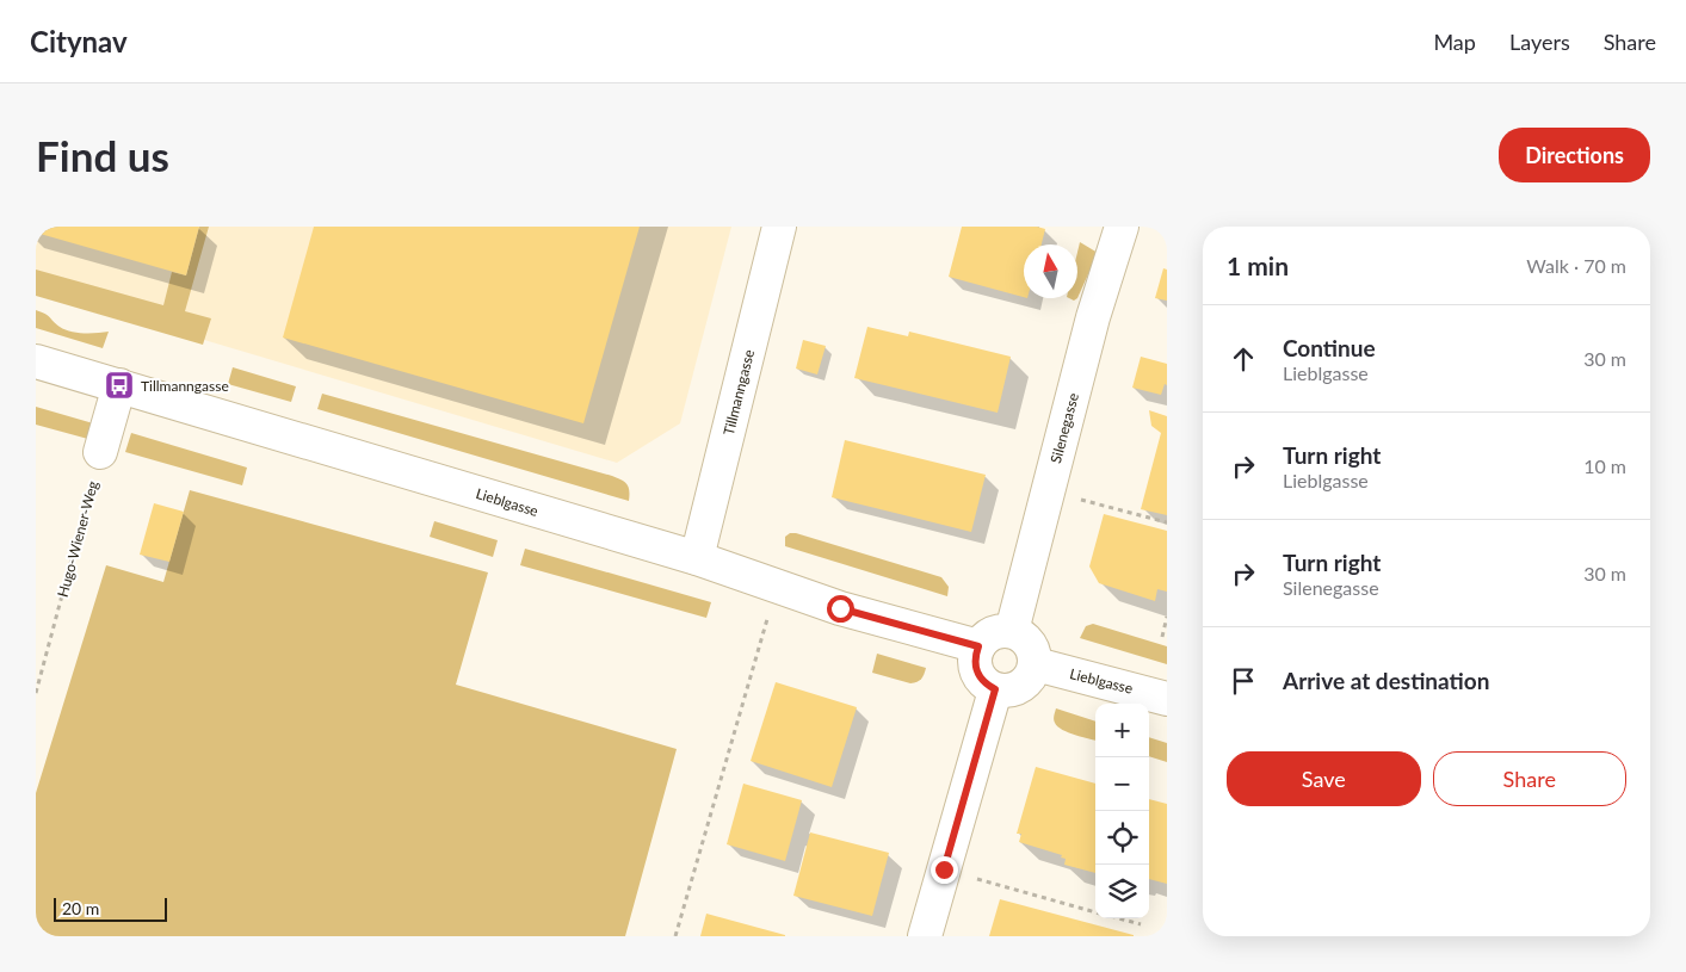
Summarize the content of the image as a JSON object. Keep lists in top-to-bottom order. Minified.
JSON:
{"streets":{"street":["Tillmanngasse","Silenegasse","Lieblgasse"],"path":["Hugo-Wiener-Weg"]},"crossings":[["Tillmanngasse","Lieblgasse"],["Silenegasse","Lieblgasse"]],"places":{"bus stop":["Tillmanngasse"]},"scale_bar":"20 m","north":"top","page":{"header":"Citynav","nav":["Map","Layers","Share"],"buttons":["Directions",["Save","Share"]],"title":"Find us","heading":["1 min","Walk · 70 m"],"list":[["Continue","Lieblgasse","30 m"],["Turn right","Lieblgasse","10 m"],["Turn right","Silenegasse","30 m"],"Arrive at destination"],"map_buttons":["+","−"],"scale":"20 m"}}
